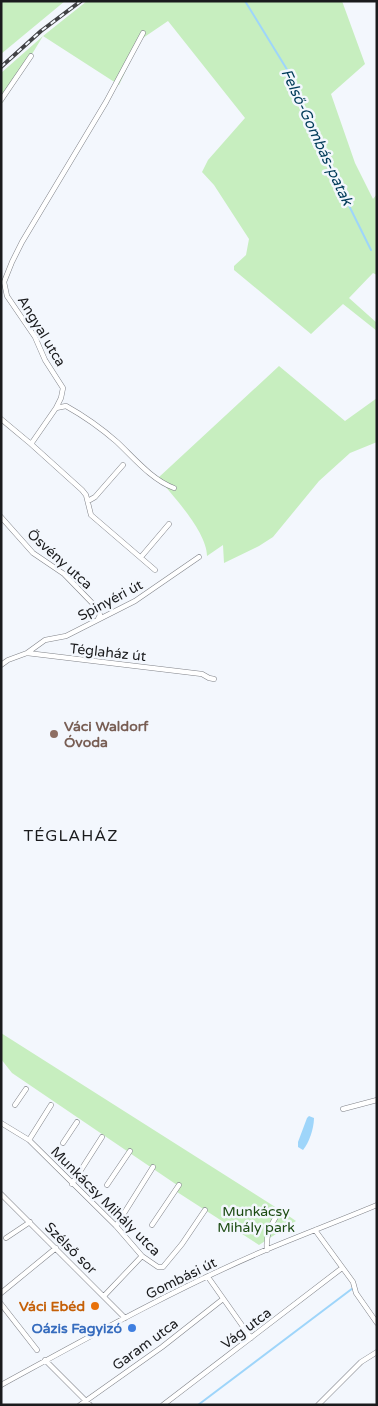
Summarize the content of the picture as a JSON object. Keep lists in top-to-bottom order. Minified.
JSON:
{"streets":{"street":["Angyal utca","Ösvény utca","Spinyéri út","Téglaház út","Munkácsy Mihály utca","Szélső sor","Gombási út","Vág utca","Garam utca"]},"crossings":[["Ösvény utca","Spinyéri út"],["Spinyéri út","Téglaház út"],["Szélső sor","Gombási út"]],"districts":["TÉGLAHÁZ"],"water":["Felső-Gombás-patak"],"parks":["Munkácsy Mihály park"],"places":["Váci Waldorf Óvoda","Váci Ebéd","Oázis Fagyizó"]}
